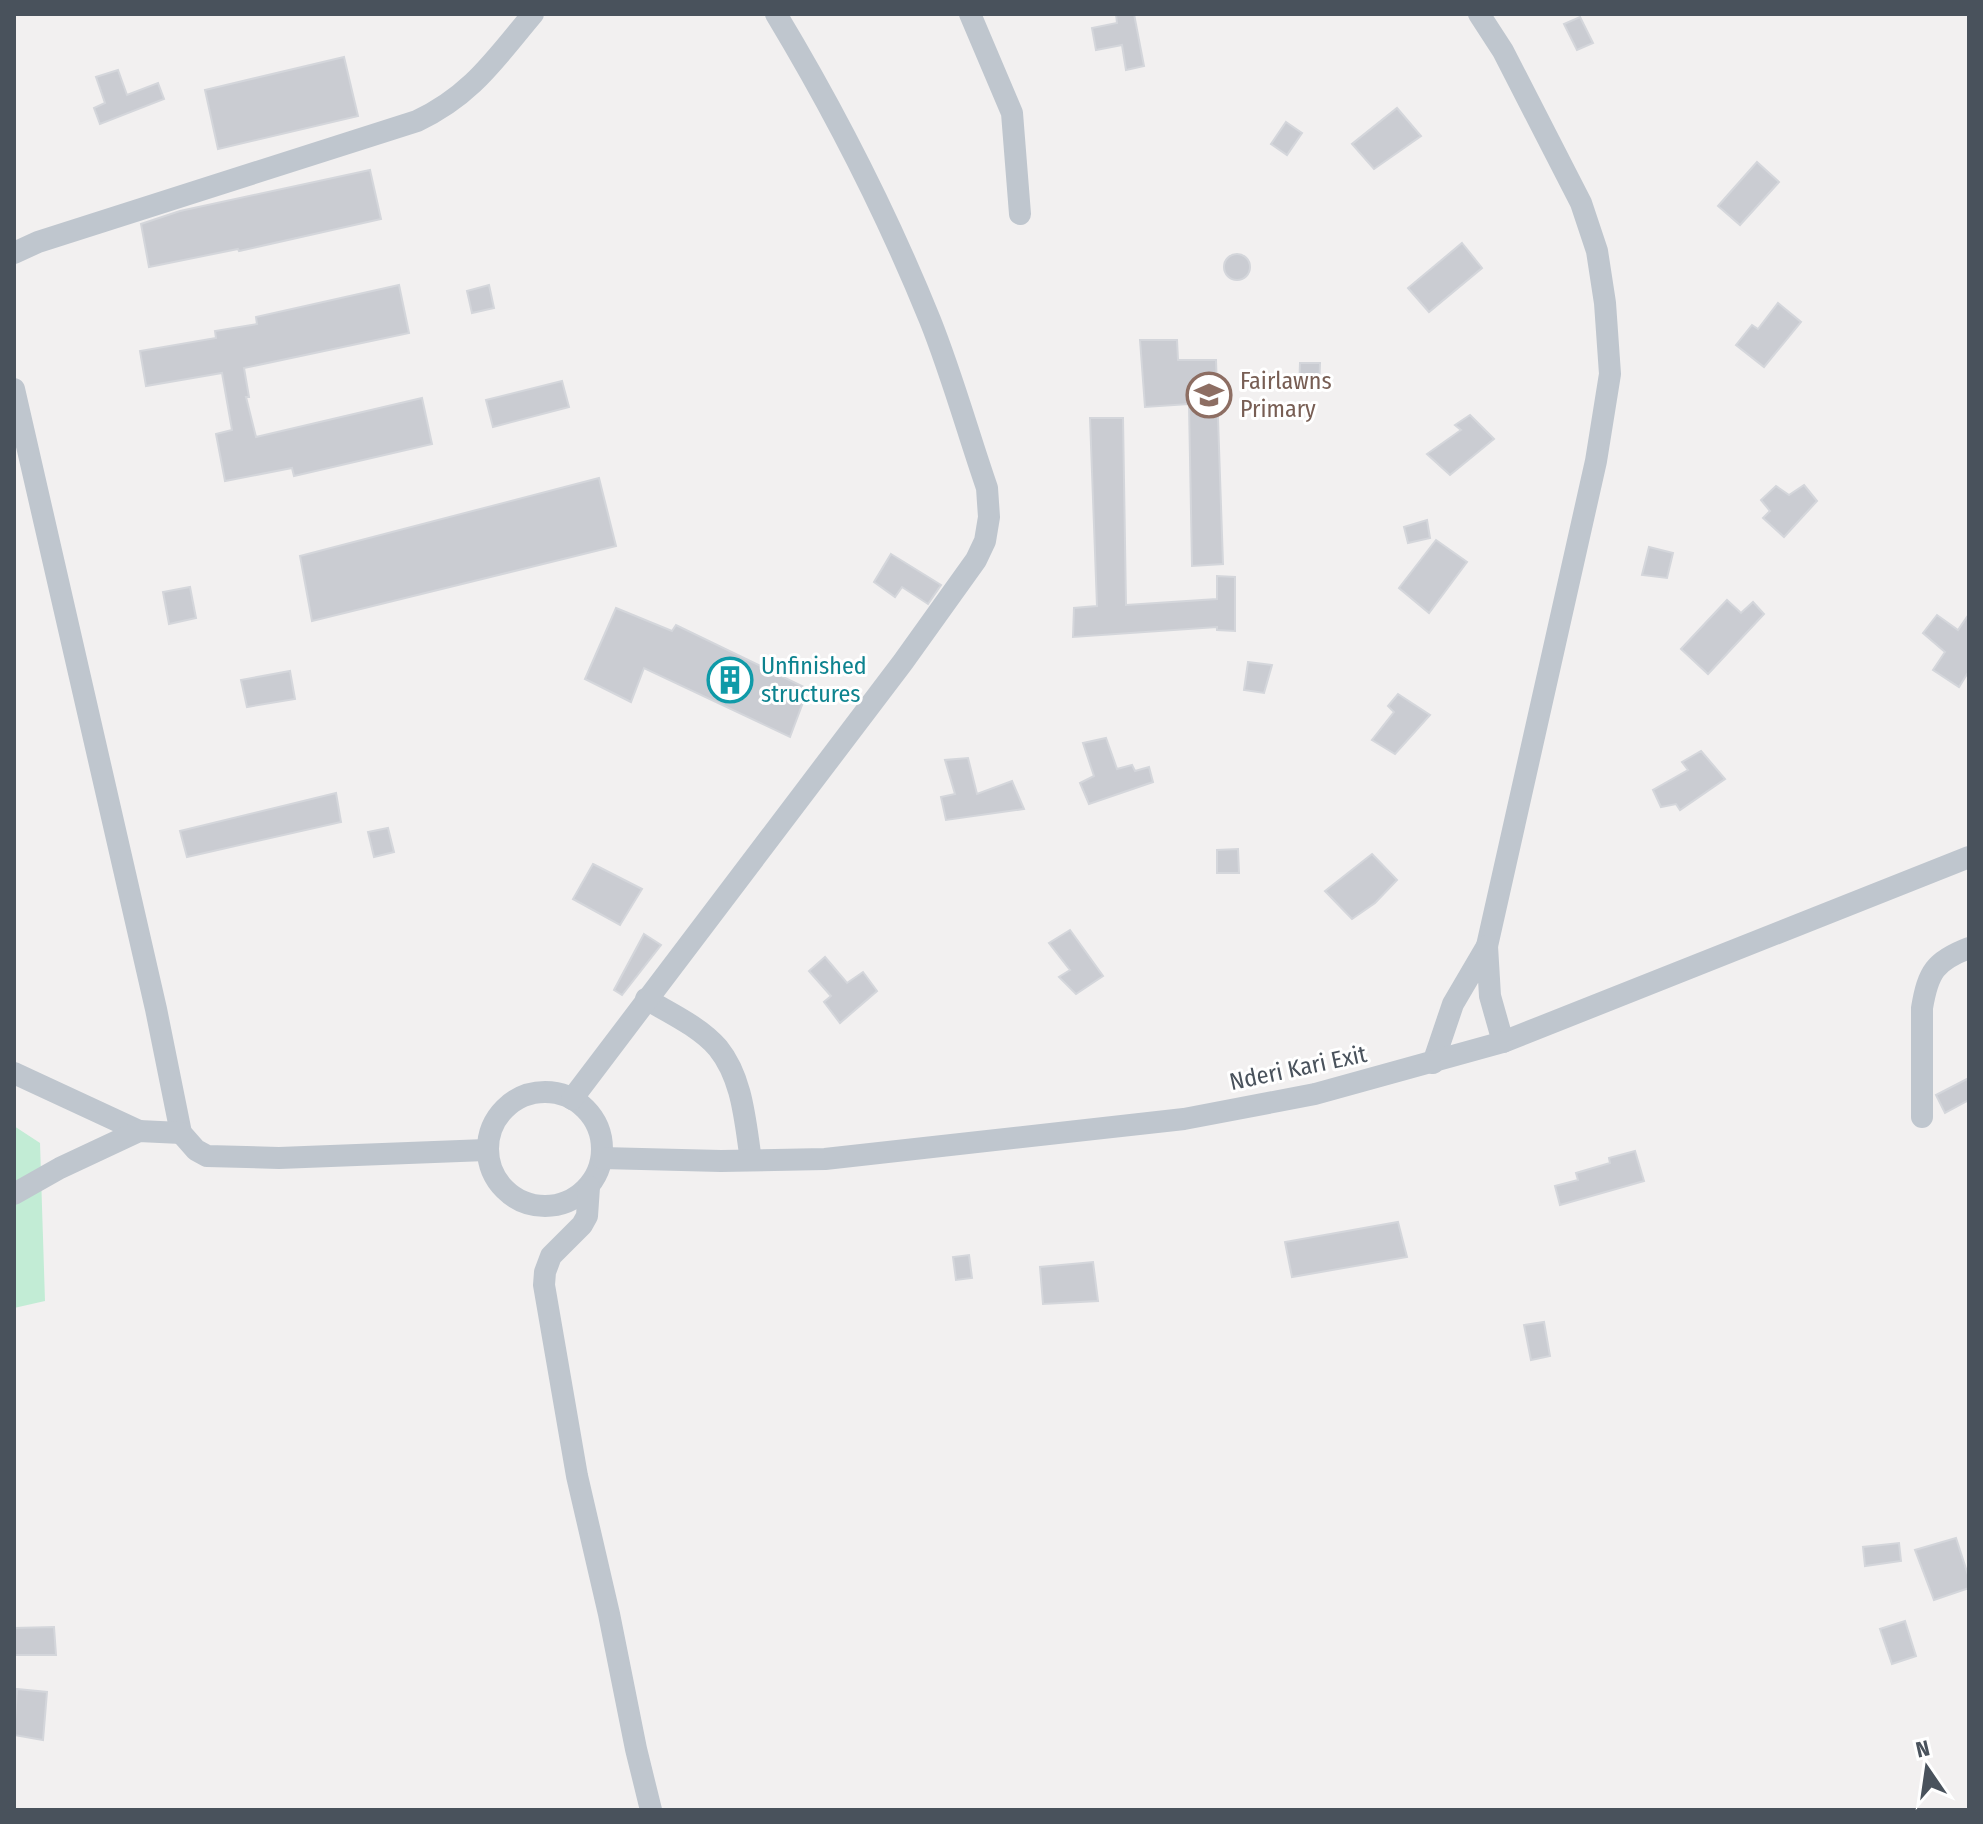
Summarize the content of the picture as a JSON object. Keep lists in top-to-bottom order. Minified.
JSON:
{"streets":{"street":["Nderi Kari Exit"]},"places":{"school or university":["Fairlawns Primary"],"building":["Unfinished structures"]},"north":"top"}
